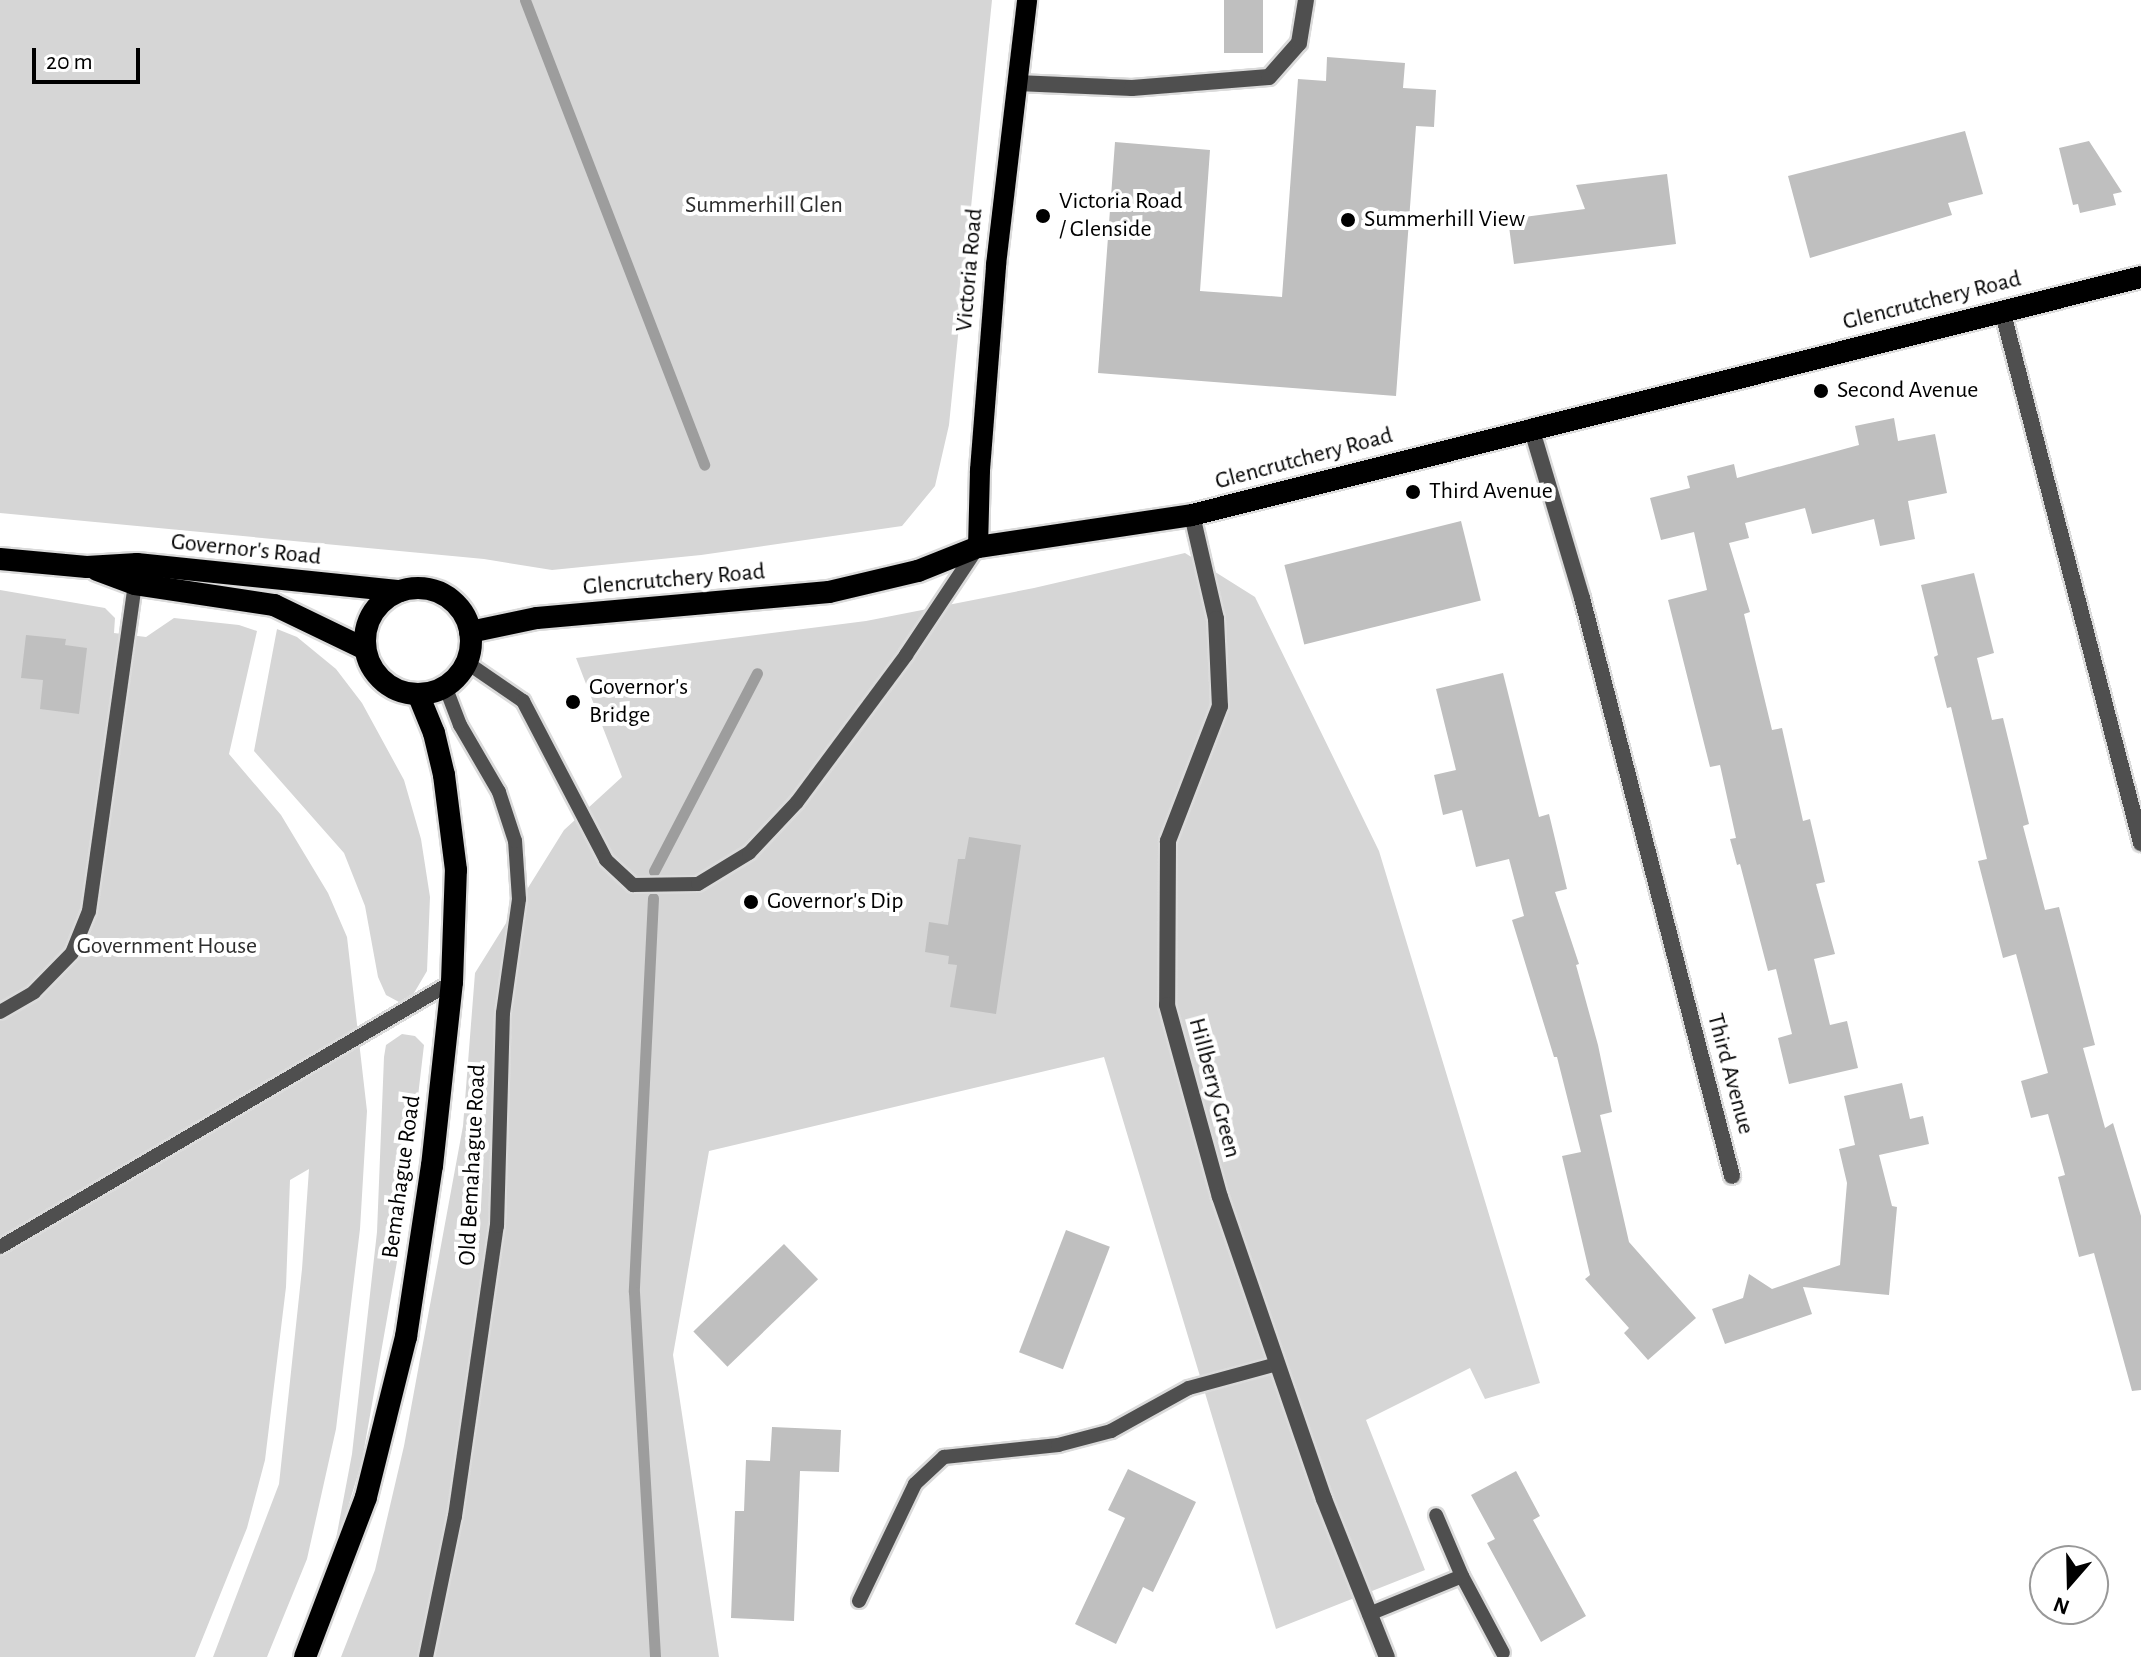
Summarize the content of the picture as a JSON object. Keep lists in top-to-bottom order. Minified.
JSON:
{"streets":{"highway":["Glencrutchery Road","Governor's Road","Bemahague Road"],"main road":["Victoria Road"],"street":["Third Avenue","Hillberry Green"],"lane":["Old Bemahague Road"]},"crossings":[["Victoria Road","Glencrutchery Road"],["Glencrutchery Road","Governor's Road"],["Glencrutchery Road","Third Avenue"],["Glencrutchery Road","Hillberry Green"],["Glencrutchery Road","Old Bemahague Road"],["Glencrutchery Road","Bemahague Road"],["Governor's Road","Old Bemahague Road"],["Governor's Road","Bemahague Road"],["Old Bemahague Road","Bemahague Road"]],"parks":["Summerhill Glen","Government House"],"places":["Victoria Road / Glenside","Summerhill View","Second Avenue","Third Avenue","Governor's Bridge","Governor's Dip"],"scale_bar":"20 m","north":"bottom"}
